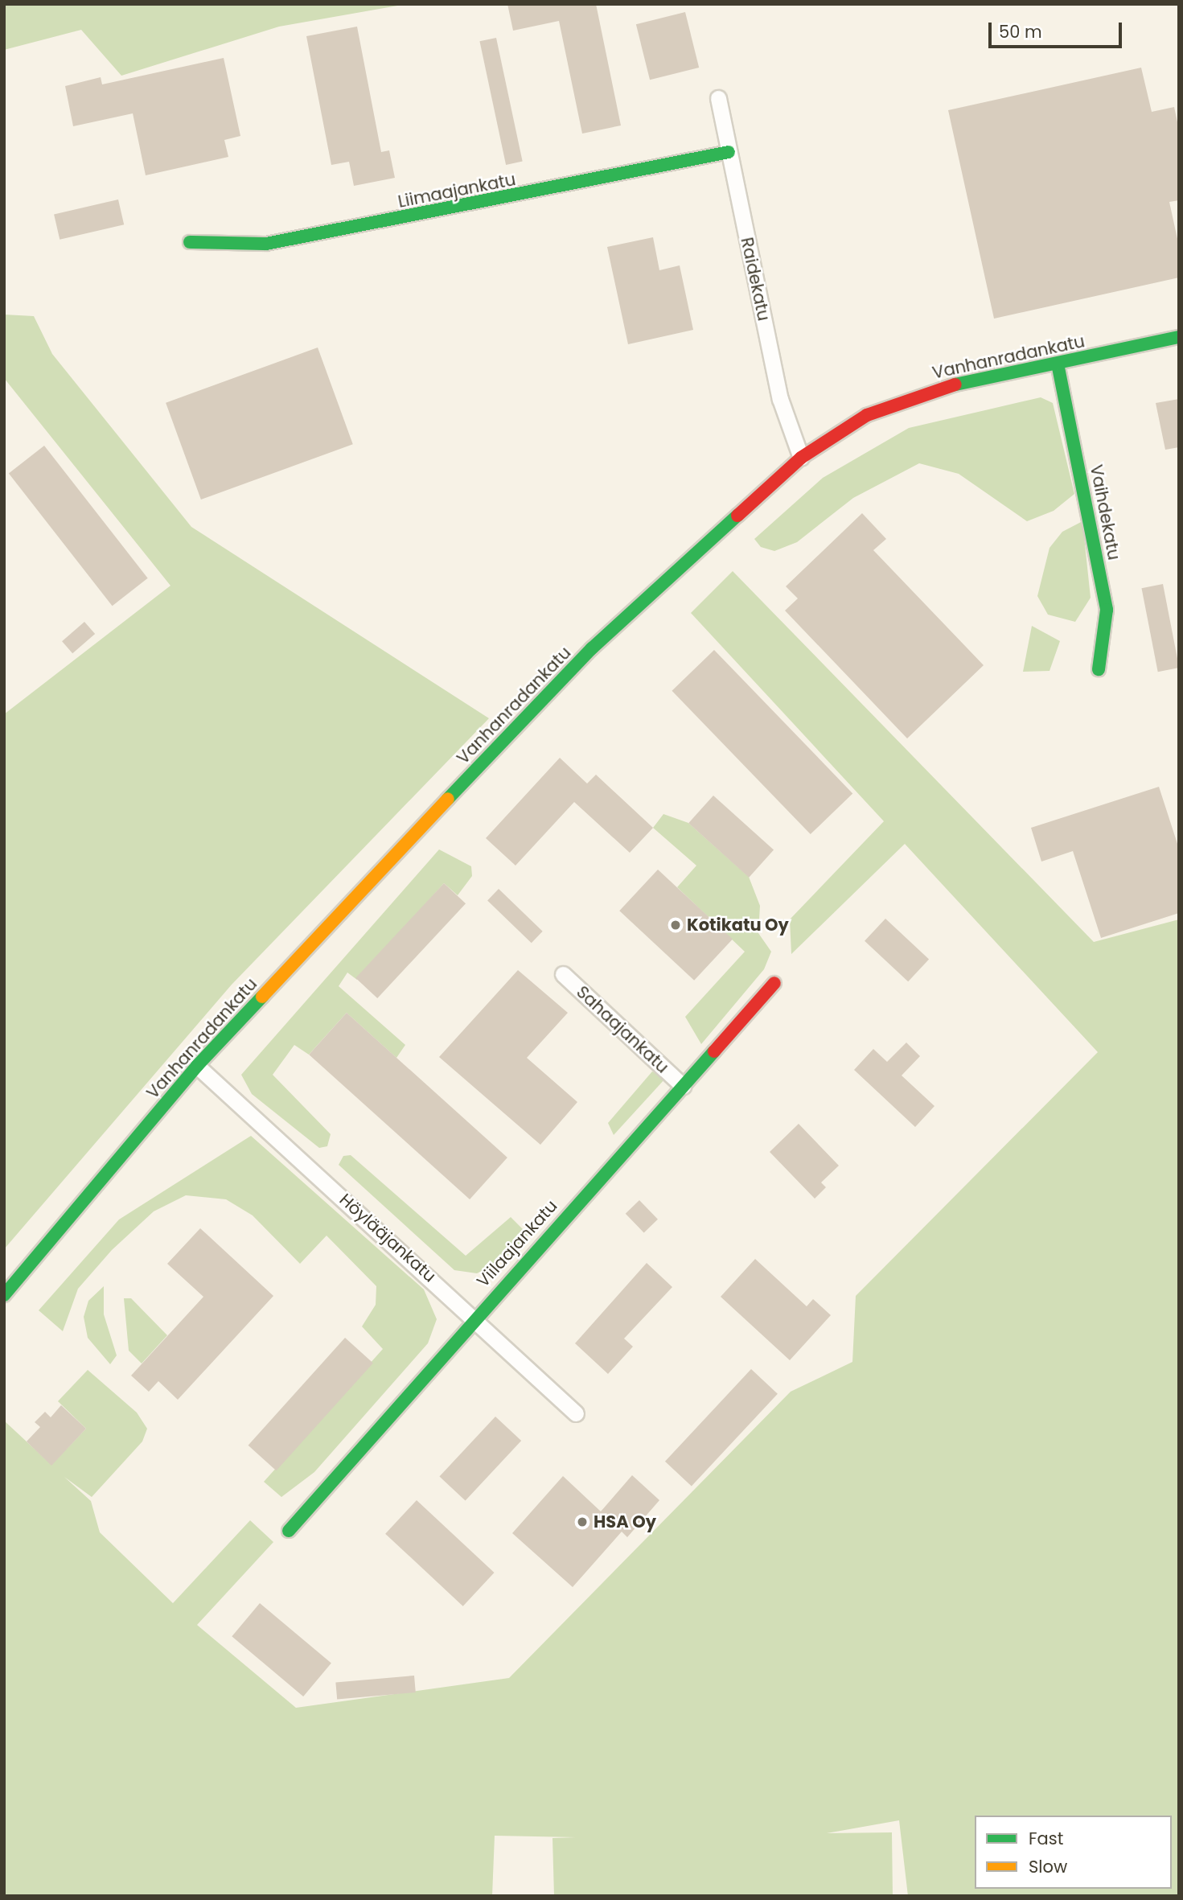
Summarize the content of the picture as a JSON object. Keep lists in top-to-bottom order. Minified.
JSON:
{"streets":{"street":["Liimaajankatu","Raidekatu","Vanhanradankatu","Vaihdekatu","Sahaajankatu","Höylääjankatu","Viilaajankatu"]},"crossings":[["Liimaajankatu","Raidekatu"],["Raidekatu","Vanhanradankatu"],["Vanhanradankatu","Vaihdekatu"],["Vanhanradankatu","Höylääjankatu"],["Sahaajankatu","Viilaajankatu"],["Höylääjankatu","Viilaajankatu"]],"places":["Kotikatu Oy","HSA Oy"],"legend":["Fast","Slow"],"scale_bar":"50 m"}
